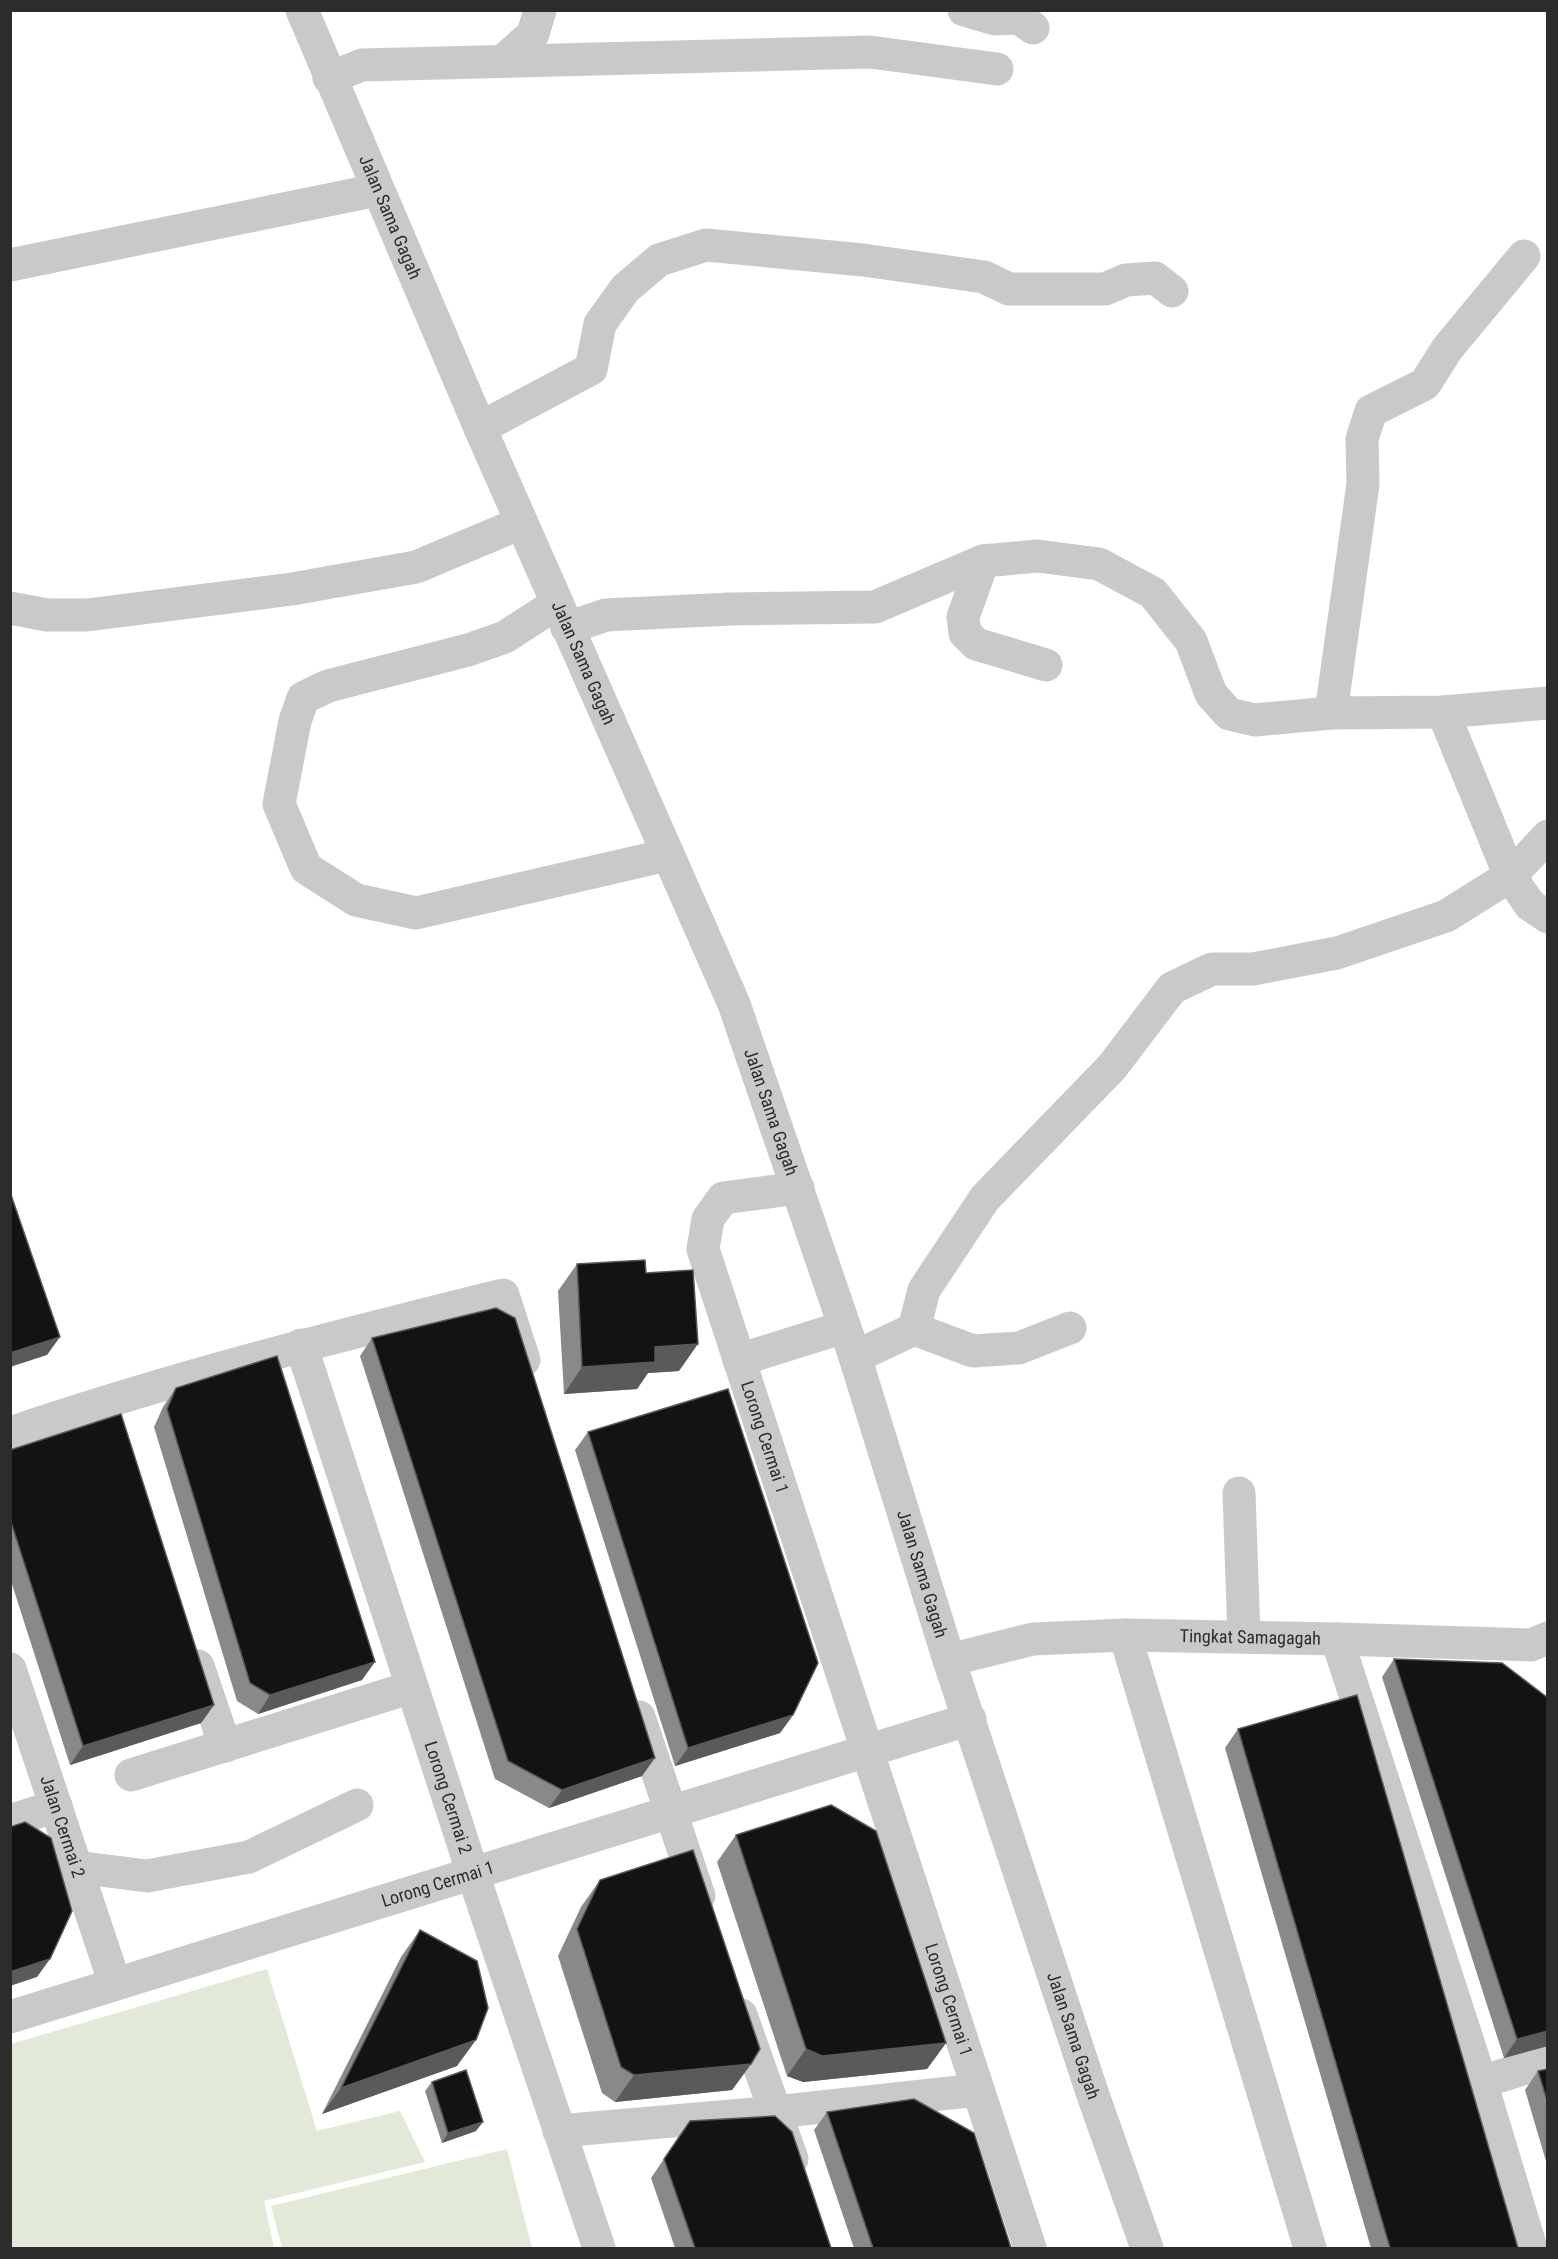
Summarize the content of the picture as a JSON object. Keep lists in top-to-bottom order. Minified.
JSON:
{"streets":{"street":["Jalan Sama Gagah","Lorong Cermai 1","Tingkat Samagagah","Lorong Cermai 2","Jalan Cermai 2"]},"crossings":[["Jalan Sama Gagah","Lorong Cermai 1"],["Jalan Sama Gagah","Tingkat Samagagah"],["Lorong Cermai 1","Lorong Cermai 2"],["Lorong Cermai 1","Jalan Cermai 2"]]}
